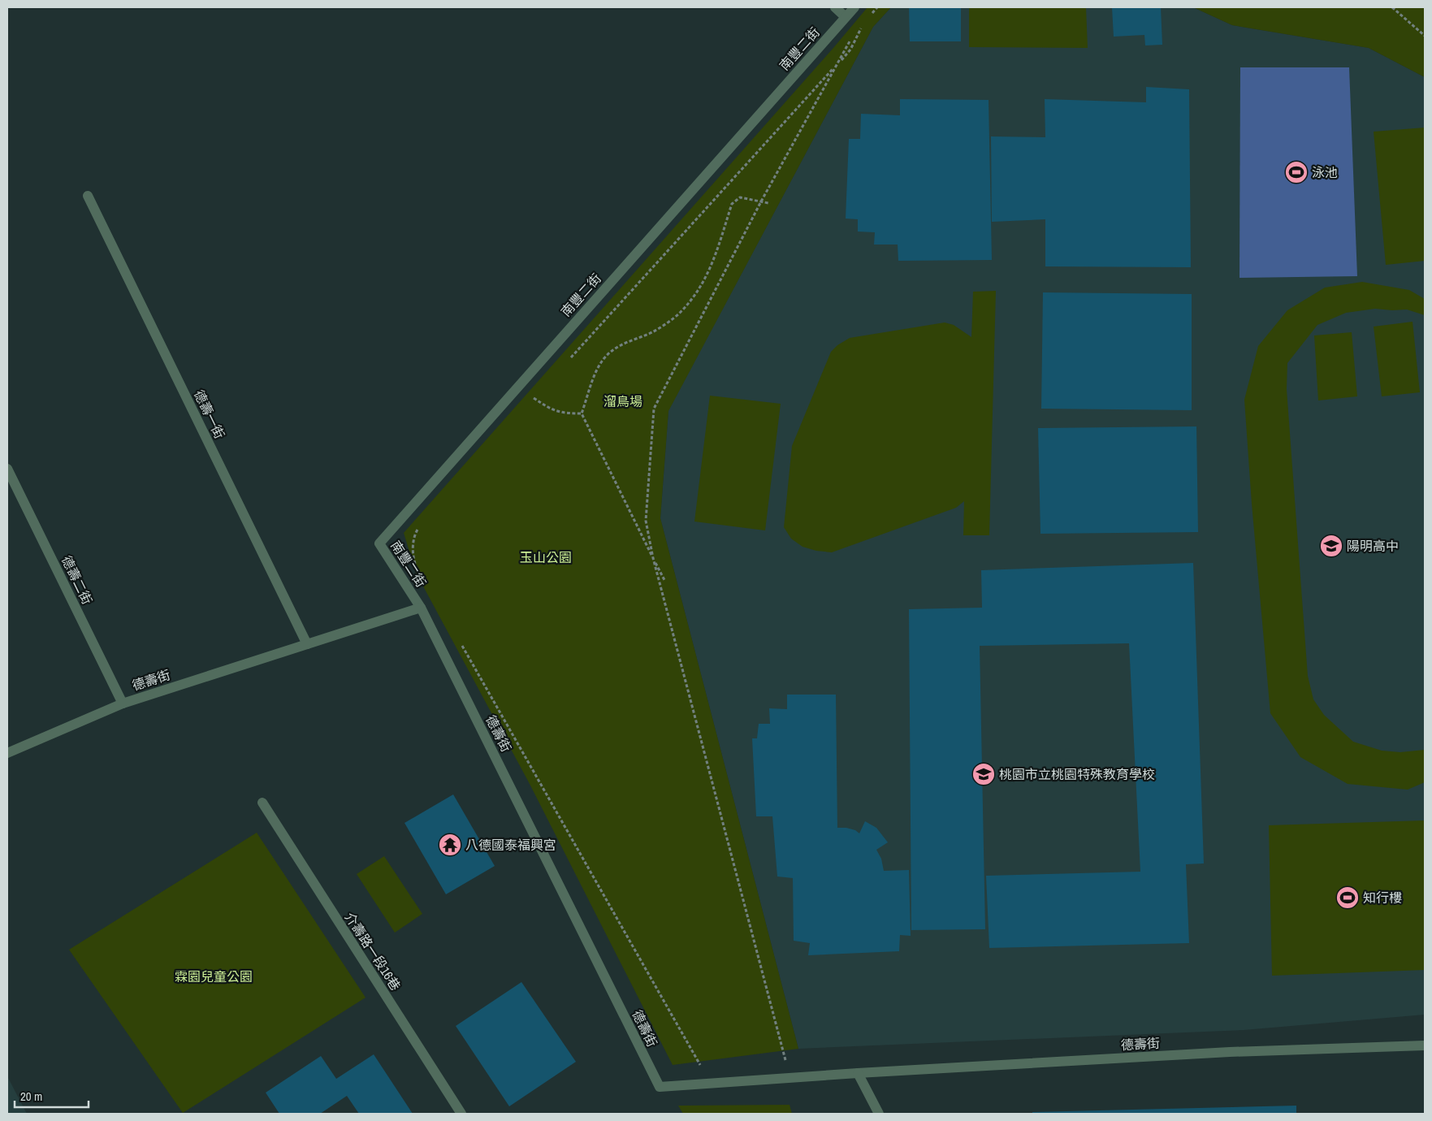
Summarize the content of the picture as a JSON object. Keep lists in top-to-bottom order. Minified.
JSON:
{"streets":{"street":["南豐二街","德壽一街","德壽二街","德壽街","介壽路一段16巷"]},"crossings":[["南豐二街","德壽街"],["德壽一街","德壽街"],["德壽二街","德壽街"]],"parks":["溜鳥場","玉山公園","霖園兒童公園"],"places":{"sports":["泳池","知行樓"],"school or university":["陽明高中","桃園市立桃園特殊教育學校"],"temple":["八德國泰福興宮"]},"scale_bar":"20 m"}
